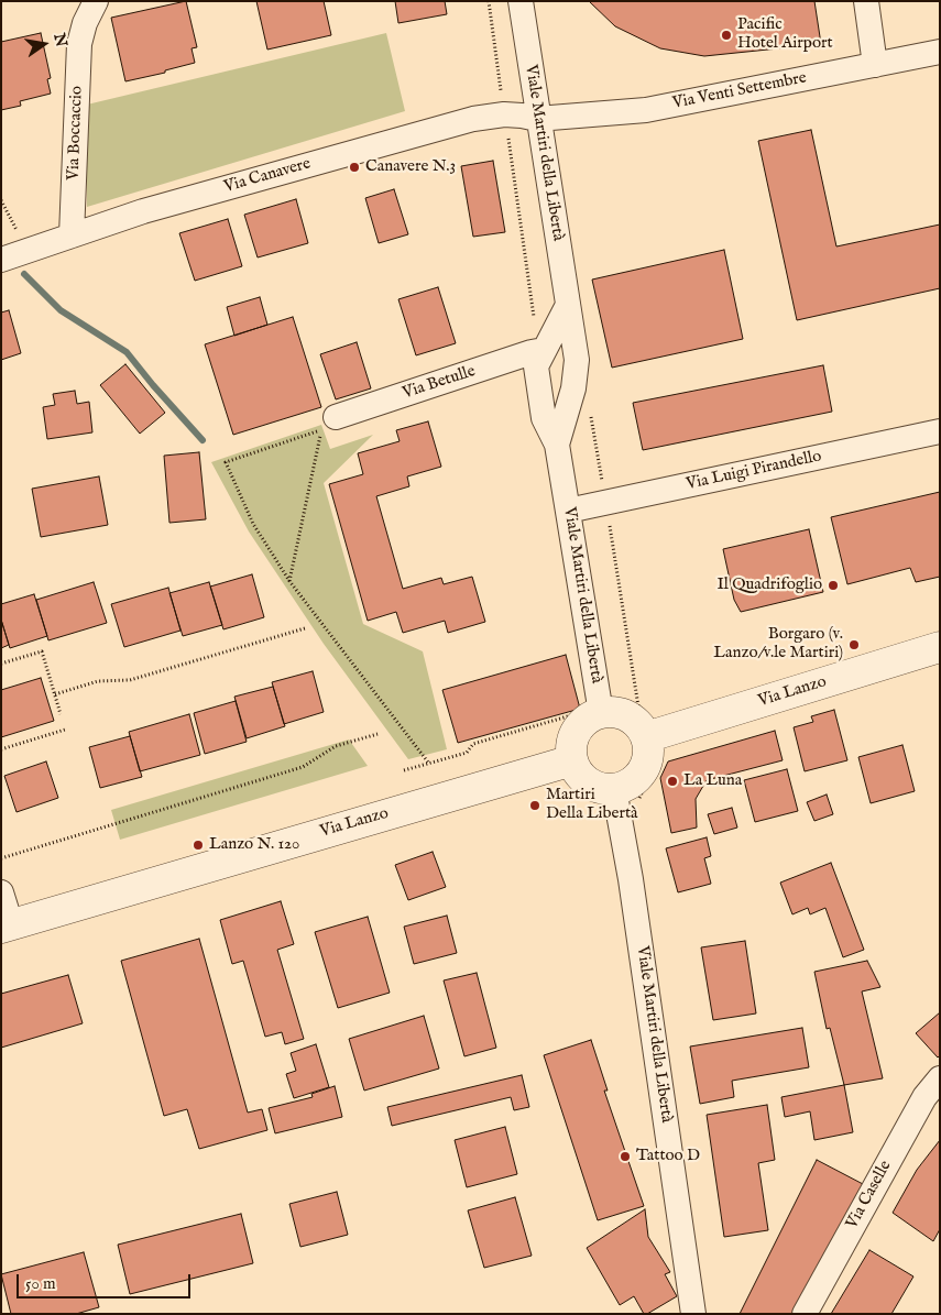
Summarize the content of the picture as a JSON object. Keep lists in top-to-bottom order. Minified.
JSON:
{"streets":{"street":["Via Venti Settembre","Via Boccaccio","Viale Martiri della Libertà","Via Canavere","Via Betulle","Via Luigi Pirandello","Via Lanzo","Via Caselle"]},"crossings":[["Via Venti Settembre","Viale Martiri della Libertà"],["Via Venti Settembre","Via Canavere"],["Via Boccaccio","Via Canavere"],["Viale Martiri della Libertà","Via Canavere"],["Viale Martiri della Libertà","Via Betulle"],["Viale Martiri della Libertà","Via Luigi Pirandello"],["Viale Martiri della Libertà","Via Lanzo"]],"places":["Pacific Hotel Airport","Canavere N.3","Il Quadrifoglio","Borgaro (v. Lanzo/v.le Martiri)","La Luna","Martiri Della Libertà","Lanzo N. 120","Tattoo D"],"scale_bar":"50 m","north":"right"}
